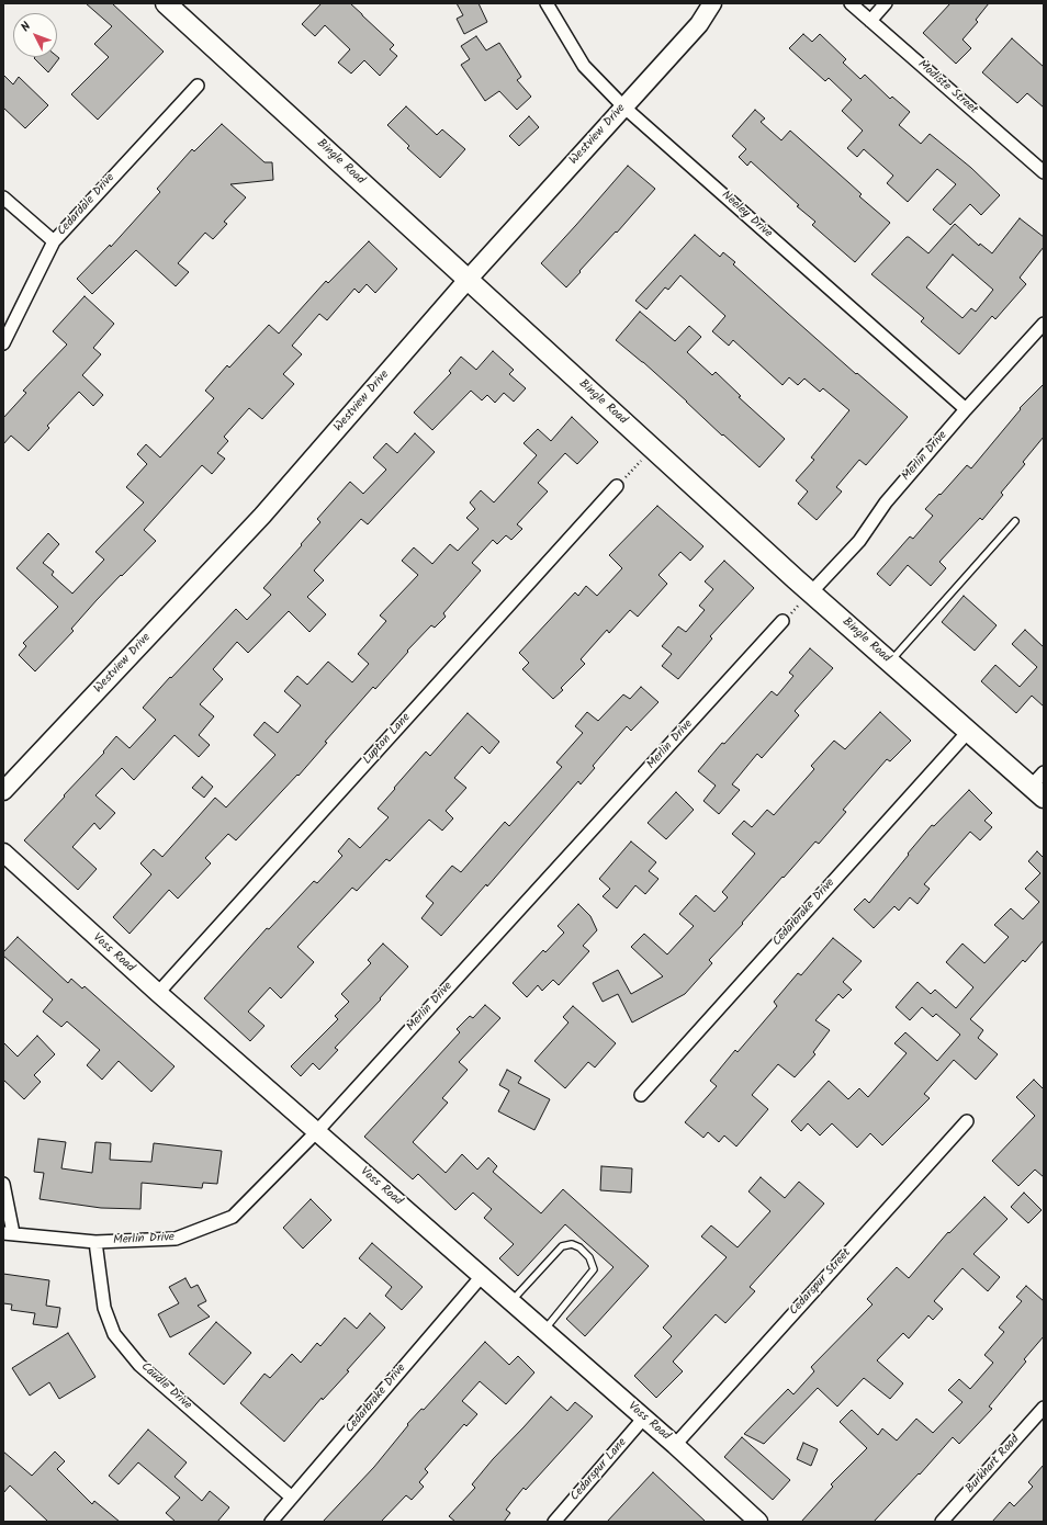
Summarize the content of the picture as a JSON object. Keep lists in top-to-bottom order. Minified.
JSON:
{"streets":{"main road":["Westview Drive","Bingle Road","Voss Road"],"street":["Modiste Street","Cedardale Drive","Neeley Drive","Merlin Drive","Lupton Lane","Cedarbrake Drive","Cedarspur Street","Caudle Drive","Burkhart Road","Cedarspur Lane"]},"crossings":[["Westview Drive","Bingle Road"],["Westview Drive","Neeley Drive"],["Bingle Road","Merlin Drive"],["Bingle Road","Cedarbrake Drive"],["Neeley Drive","Merlin Drive"],["Merlin Drive","Voss Road"],["Merlin Drive","Caudle Drive"],["Lupton Lane","Voss Road"],["Cedarbrake Drive","Voss Road"],["Cedarbrake Drive","Caudle Drive"],["Voss Road","Cedarspur Street"],["Voss Road","Cedarspur Lane"]],"north":"top left"}
